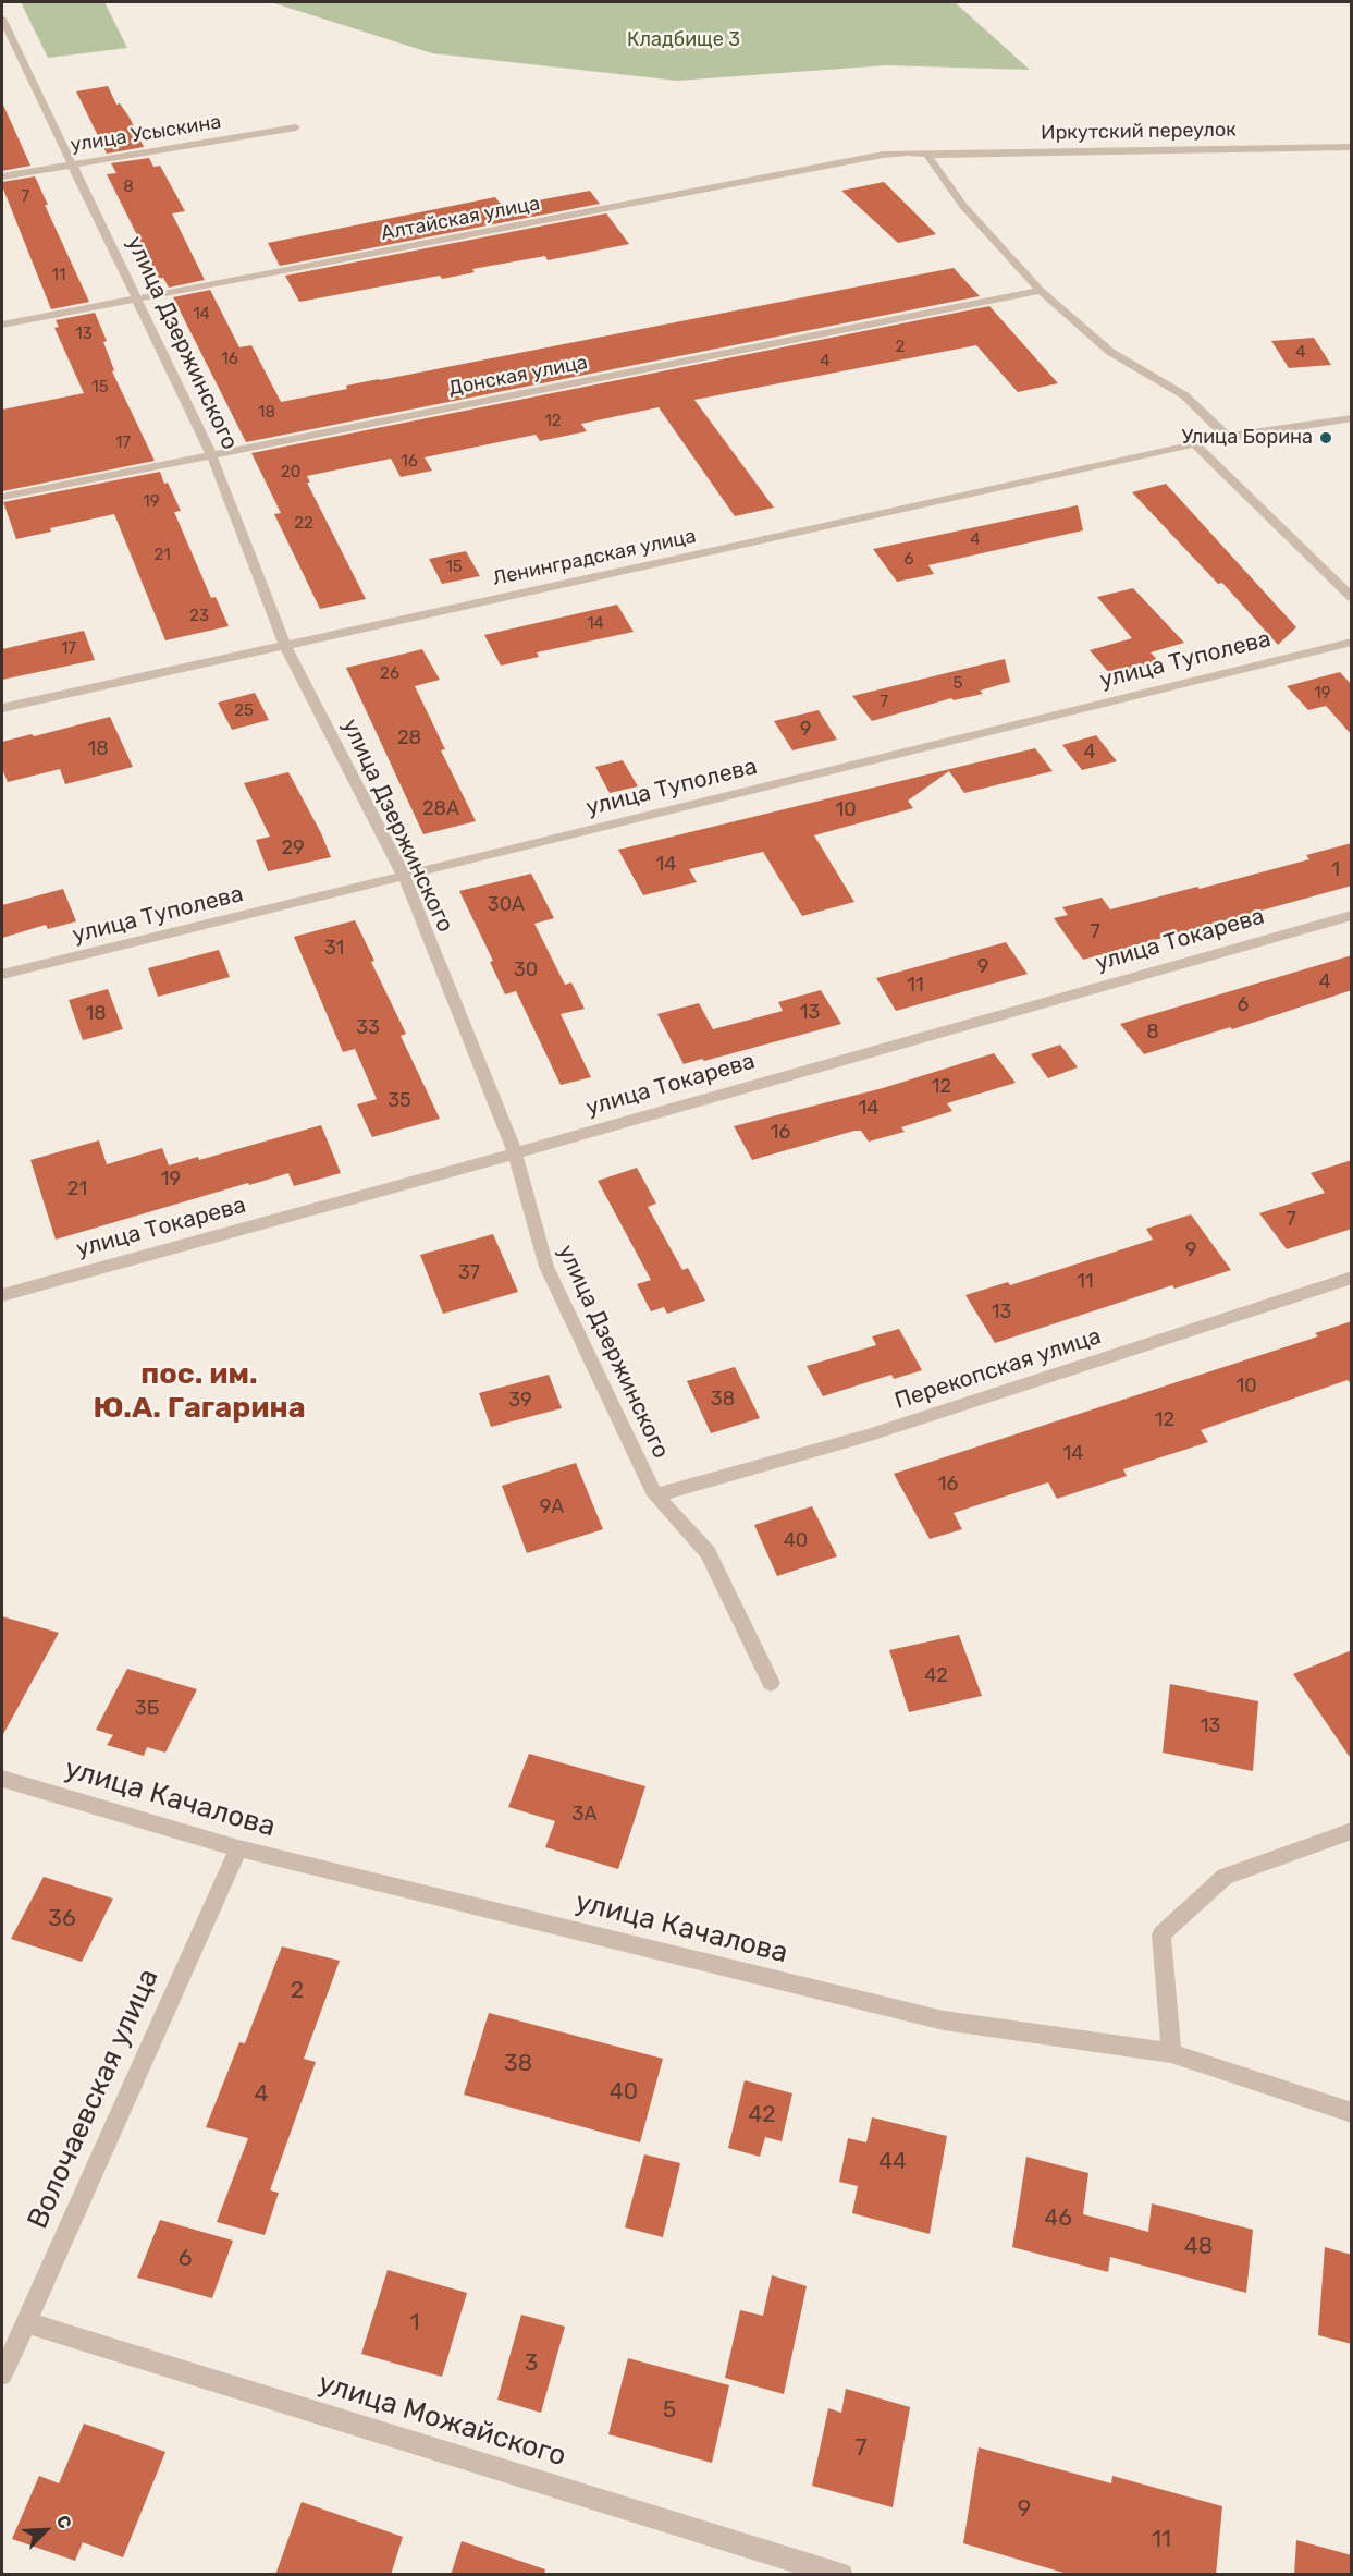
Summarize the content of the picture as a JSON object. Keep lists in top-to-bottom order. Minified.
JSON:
{"streets":{"street":["Иркутский переулок","улица Усыскина","Алтайская улица","улица Дзержинского","Донская улица","Ленинградская улица","улица Туполева","улица Токарева","Перекопская улица","улица Качалова","Волочаевская улица","улица Можайского"]},"crossings":[["Иркутский переулок","Алтайская улица"],["улица Усыскина","улица Дзержинского"],["Алтайская улица","улица Дзержинского"],["улица Дзержинского","Донская улица"],["улица Дзержинского","Ленинградская улица"],["улица Дзержинского","улица Туполева"],["улица Дзержинского","улица Токарева"],["улица Дзержинского","Перекопская улица"],["улица Качалова","Волочаевская улица"],["Волочаевская улица","улица Можайского"]],"districts":["пос. им. Ю.А. Гагарина"],"parks":["Кладбище 3"],"places":["Улица Борина"],"house_numbers":["8","7","11","14","13","2","4","16","4","15","18","12","17","16","20","19","22","4","21","6","15","23","14","17","26","5","19","7","25","9","28","18","4","28А","10","29","14","1","30А","7","31","9","30","4","11","6","13","18","33","8","12","35","14","16","19","21","7","9","37","11","13","10","38","39","12","14","16","9А","40","42","3Б","13","3А","36","2","38","40","4","42","44","46","48","6","1","3","5","7","9","11"],"north":"top right"}
